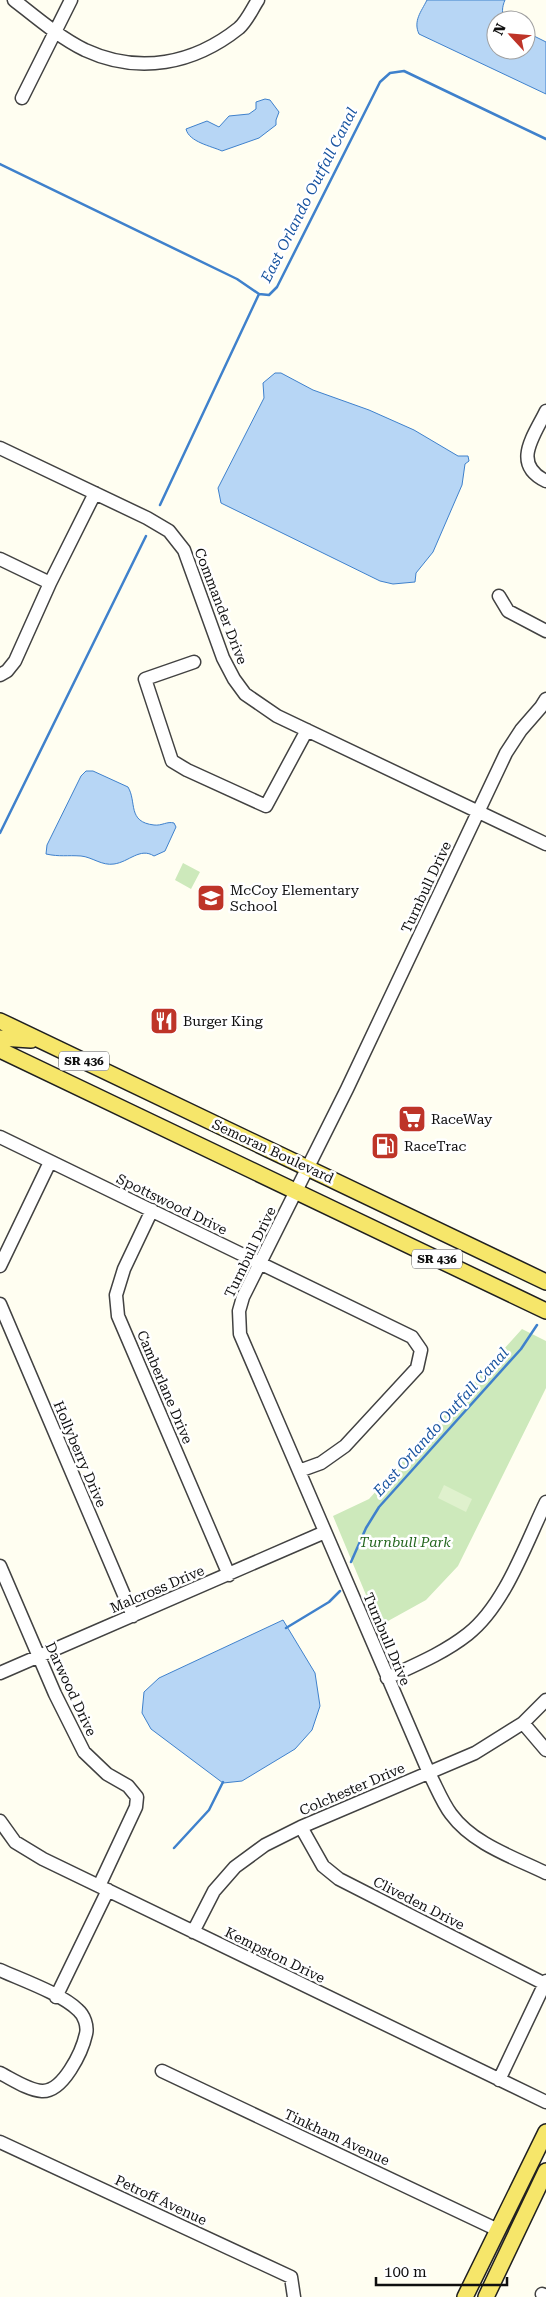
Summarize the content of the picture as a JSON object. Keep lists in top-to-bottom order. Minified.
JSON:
{"streets":{"main road":["SR 436","Semoran Boulevard"],"street":["Commander Drive","Turnbull Drive","Spottswood Drive","Camberlane Drive","Hollyberry Drive","Malcross Drive","Darwood Drive","Colchester Drive","Cliveden Drive","Kempston Drive","Tinkham Avenue","Petroff Avenue"]},"crossings":[["Commander Drive","Turnbull Drive"],["Turnbull Drive","Semoran Boulevard"],["Turnbull Drive","Spottswood Drive"],["Turnbull Drive","Malcross Drive"],["Turnbull Drive","Colchester Drive"],["Spottswood Drive","Camberlane Drive"],["Camberlane Drive","Malcross Drive"],["Hollyberry Drive","Malcross Drive"],["Malcross Drive","Darwood Drive"],["Darwood Drive","Kempston Drive"],["Colchester Drive","Cliveden Drive"],["Colchester Drive","Kempston Drive"]],"water":["East Orlando Outfall Canal"],"parks":["Turnbull Park"],"places":{"school or university":["McCoy Elementary School"],"restaurant":["Burger King"],"supermarket":["RaceWay"],"fuel station":["RaceTrac"]},"scale_bar":"100 m","north":"top left"}
